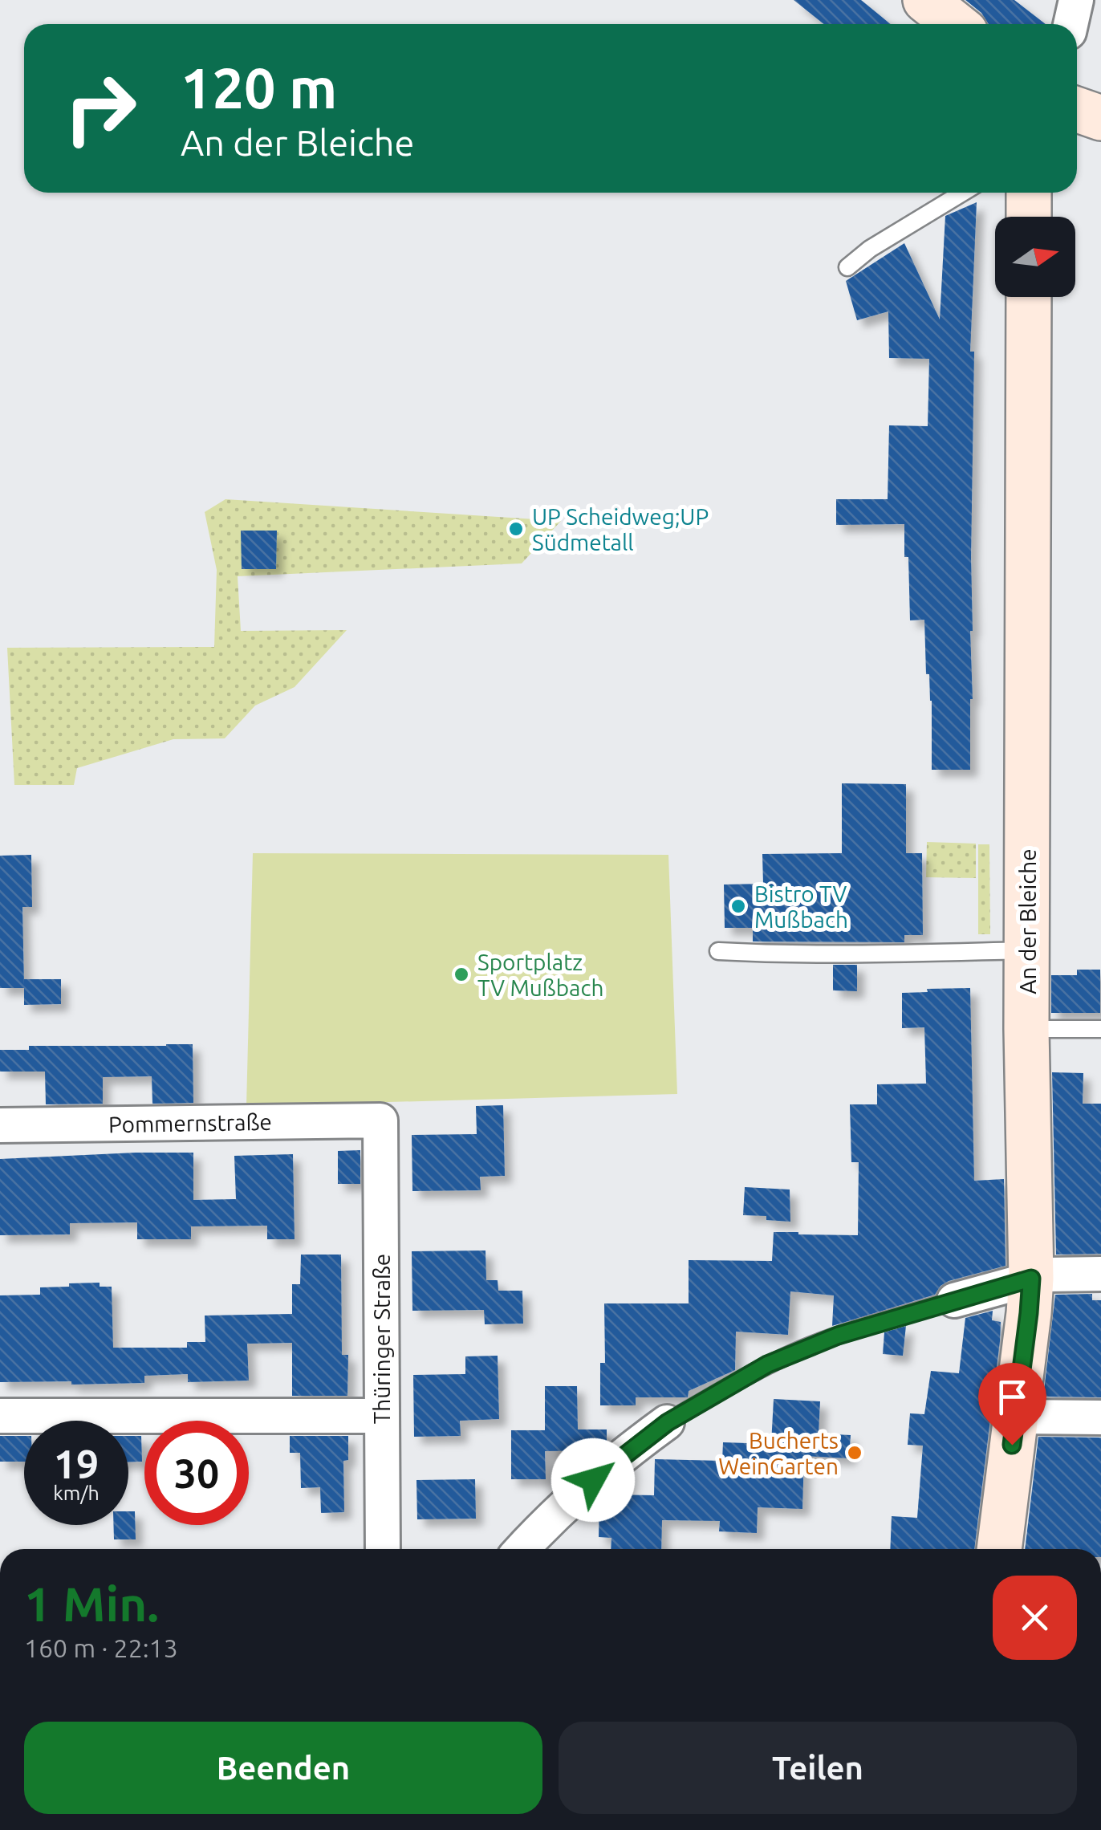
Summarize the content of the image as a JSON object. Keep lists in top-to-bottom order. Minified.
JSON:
{"streets":{"main road":["An der Bleiche"],"street":["Pommernstraße","Thüringer Straße"]},"crossings":[["Pommernstraße","Thüringer Straße"]],"places":["UP Scheidweg;UP Südmetall","Bistro TV Mußbach","Sportplatz TV Mußbach","Bucherts WeinGarten"],"north":"right","page":{"turn":["120 m","An der Bleiche"],"speed":"19 km/h","limit":"30","heading":["1 Min.","160 m · 22:13"],"buttons":["Beenden","Teilen"]}}
